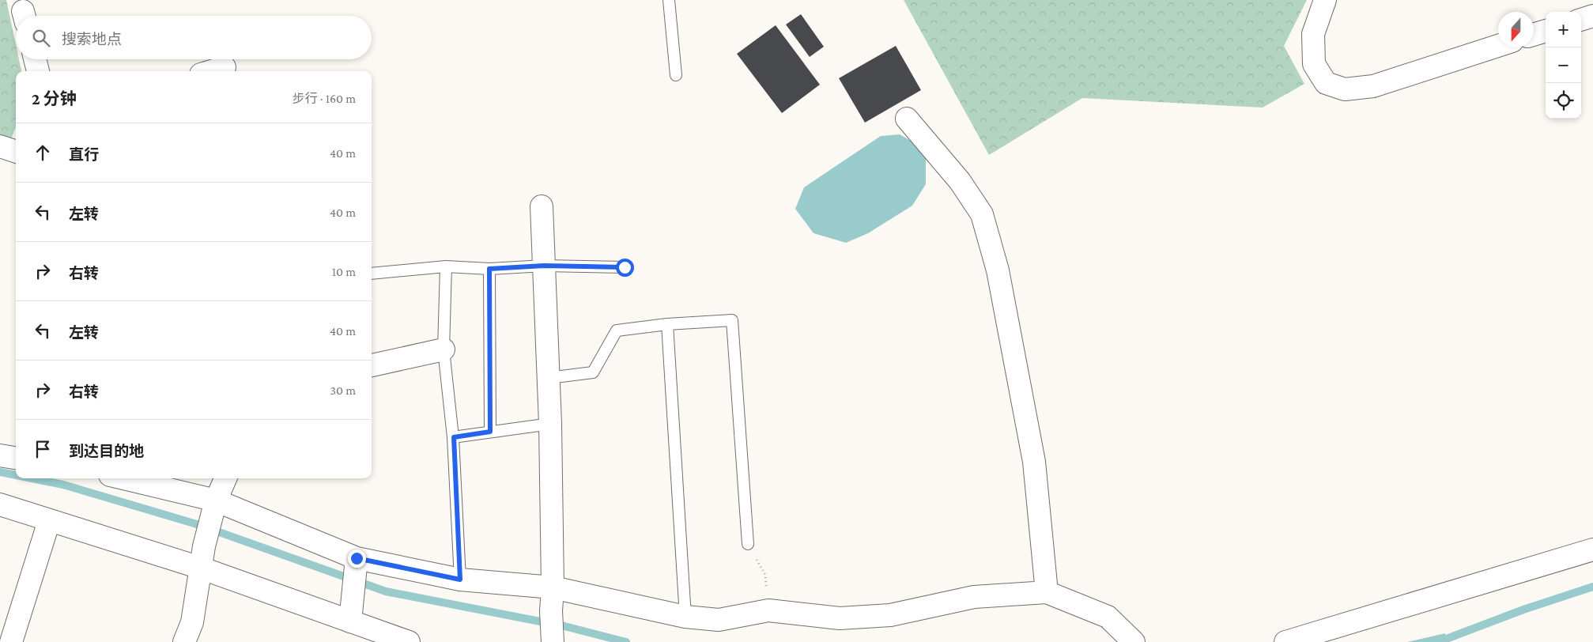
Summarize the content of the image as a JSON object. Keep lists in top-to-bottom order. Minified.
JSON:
{"north":"bottom","page":{"map_buttons":["+","−"],"search":"搜索地点","heading":["2 分钟","步行 · 160 m"],"list":[["直行","40 m"],["左转","40 m"],["右转","10 m"],["左转","40 m"],["右转","30 m"],"到达目的地"]}}
